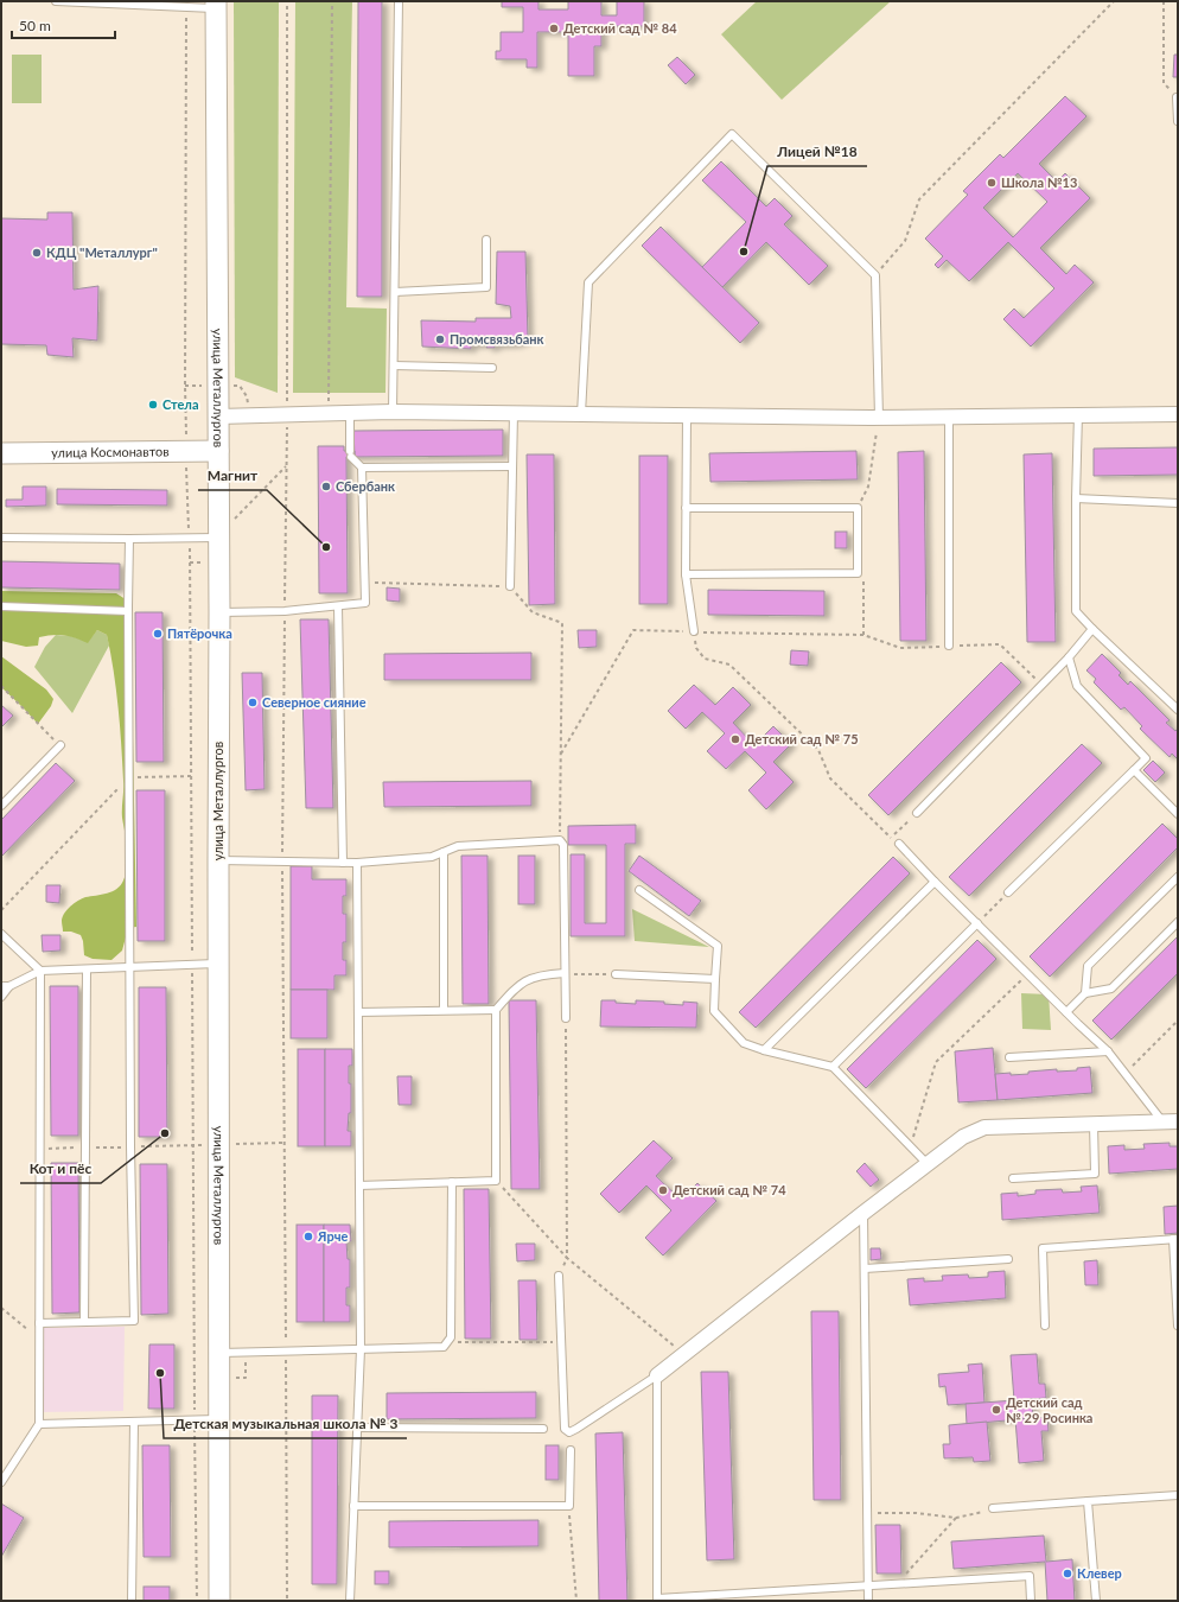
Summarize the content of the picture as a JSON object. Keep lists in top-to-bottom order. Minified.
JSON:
{"streets":{"main road":["улица Металлургов","улица Космонавтов"]},"crossings":[["улица Металлургов","улица Космонавтов"]],"places":["Детский сад № 84","Школа №13","Лицей №18","КДЦ \"Металлург\"","Промсвязьбанк","Стела","Сбербанк","Магнит","Пятёрочка","Северное сияние","Детский сад № 75","Кот и пёс","Детский сад № 74","Ярче","Детская музыкальная школа № 3","Детский сад № 29 Росинка","Клевер"],"scale_bar":"50 m"}
